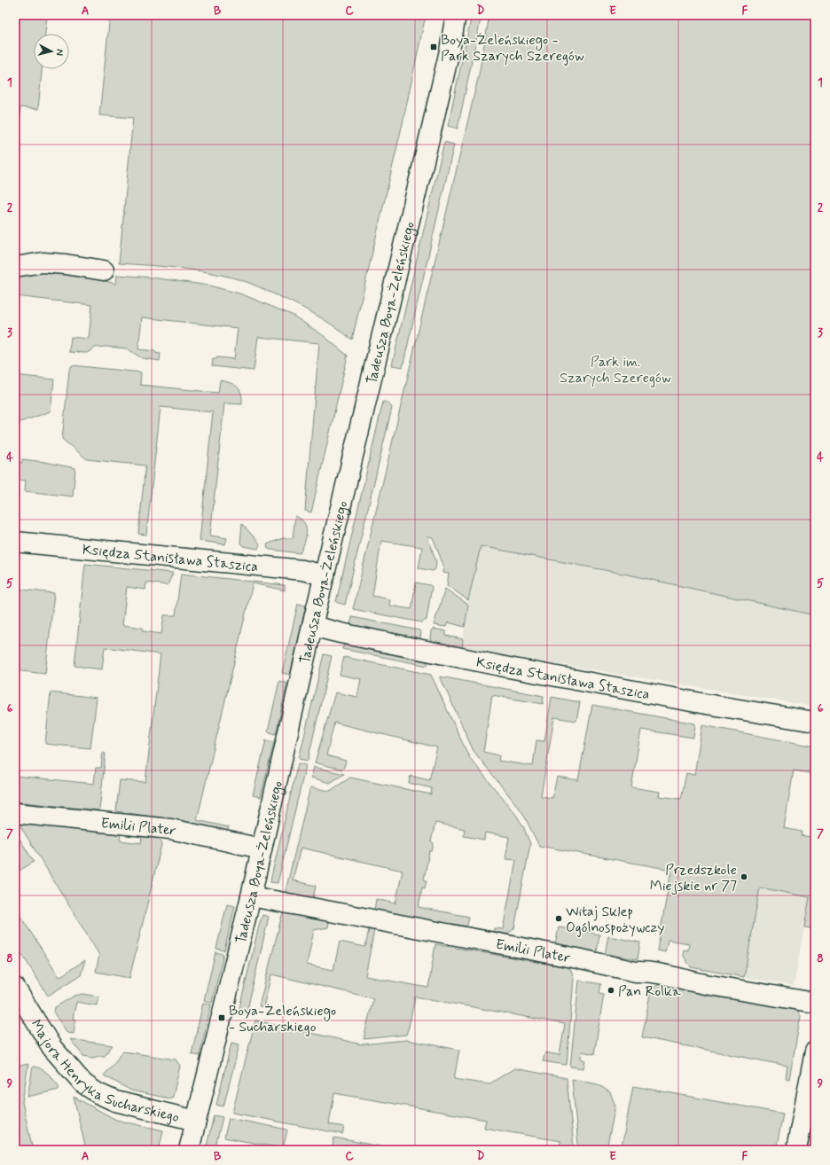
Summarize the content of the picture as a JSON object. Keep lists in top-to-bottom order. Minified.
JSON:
{"streets":{"street":["Tadeusza Boya-Żeleńskiego","Księdza Stanisława Staszica","Emilii Plater","Majora Henryka Sucharskiego"]},"crossings":[["Tadeusza Boya-Żeleńskiego","Księdza Stanisława Staszica"],["Tadeusza Boya-Żeleńskiego","Emilii Plater"],["Tadeusza Boya-Żeleńskiego","Majora Henryka Sucharskiego"]],"parks":["Park im. Szarych Szeregów"],"places":{"transit":["Boya-Żeleńskiego - Park Szarych Szeregów","Boya-Żeleńskiego - Sucharskiego"],"other":["Przedszkole Miejskie nr 77","Witaj Sklep Ogólnospożywczy","Pan Rolka"]},"north":"right","grid":{"columns":["A","B","C","D","E","F"],"rows":["1","2","3","4","5","6","7","8","9"]}}
